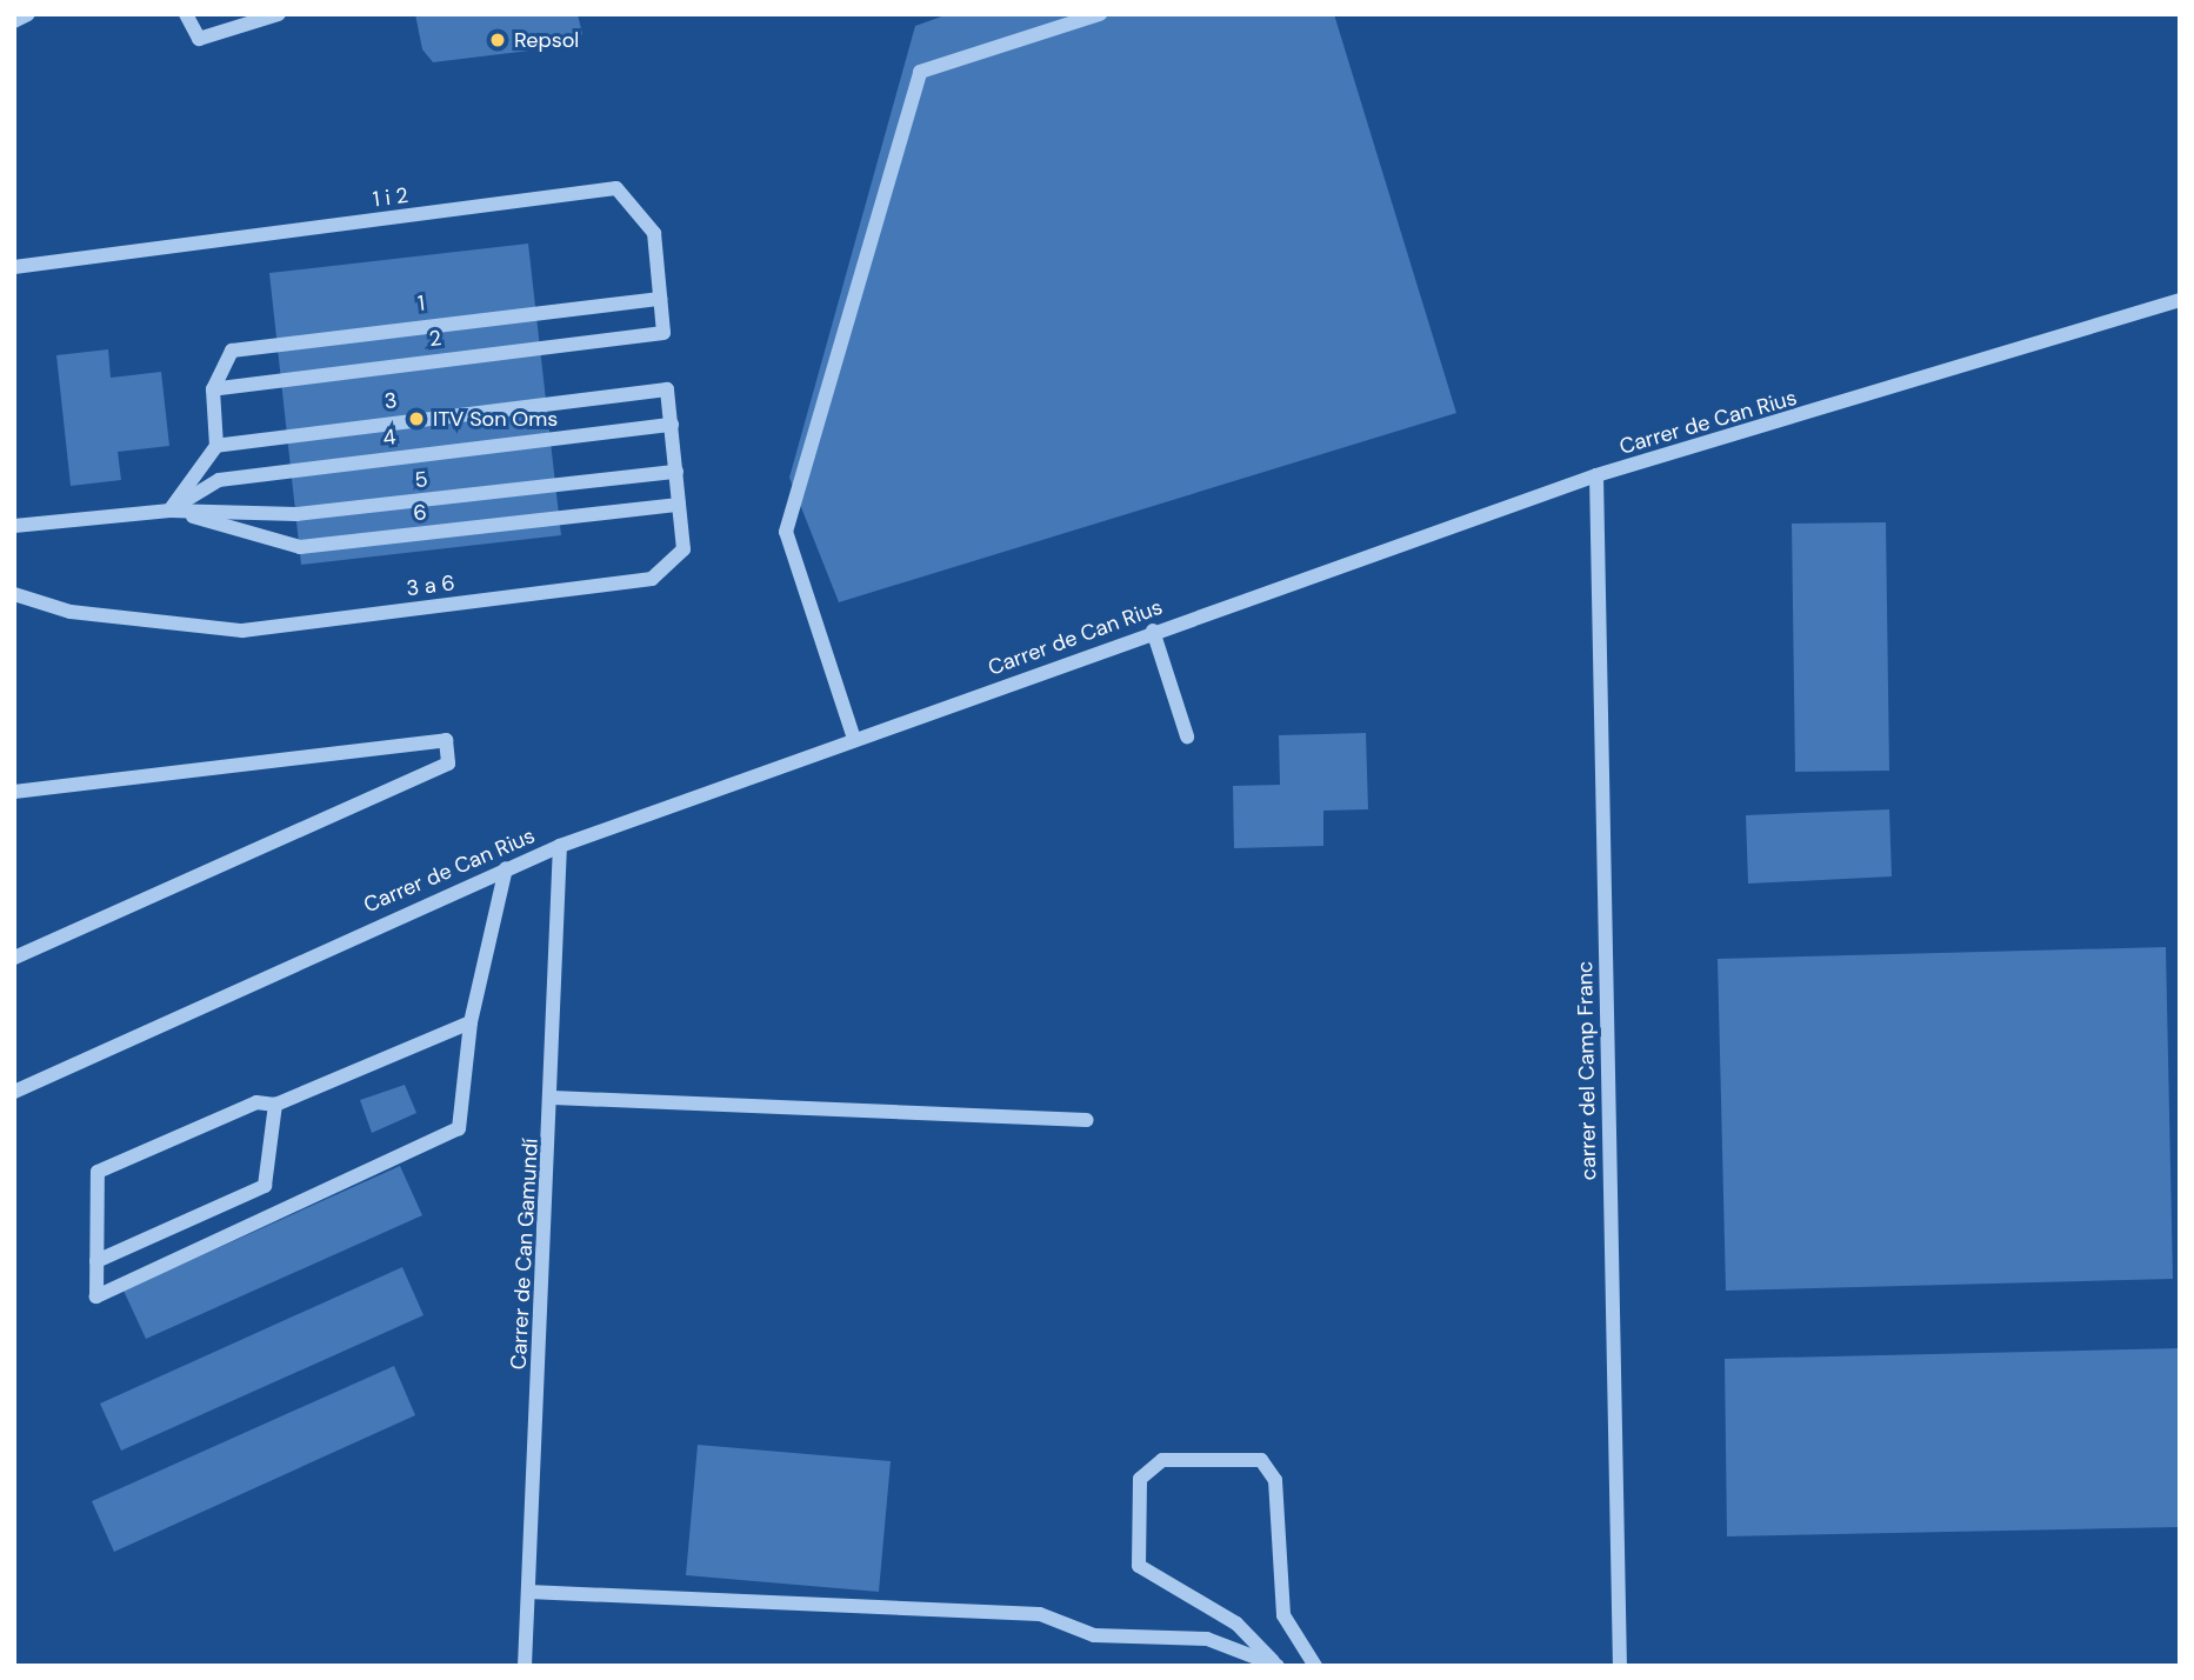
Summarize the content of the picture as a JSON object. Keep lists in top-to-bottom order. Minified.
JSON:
{"streets":{"street":["1 i 2","1","2","3","Carrer de Can Rius","4","5","6","3 a 6","carrer del Camp Franc","Carrer de Can Gamundí"]},"crossings":[["1 i 2","1"],["1 i 2","2"],["1","2"],["3","3 a 6"],["Carrer de Can Rius","carrer del Camp Franc"],["Carrer de Can Rius","Carrer de Can Gamundí"],["4","5"],["4","6"],["4","3 a 6"],["5","6"],["5","3 a 6"],["6","3 a 6"]],"places":["Repsol","ITV Son Oms"]}
